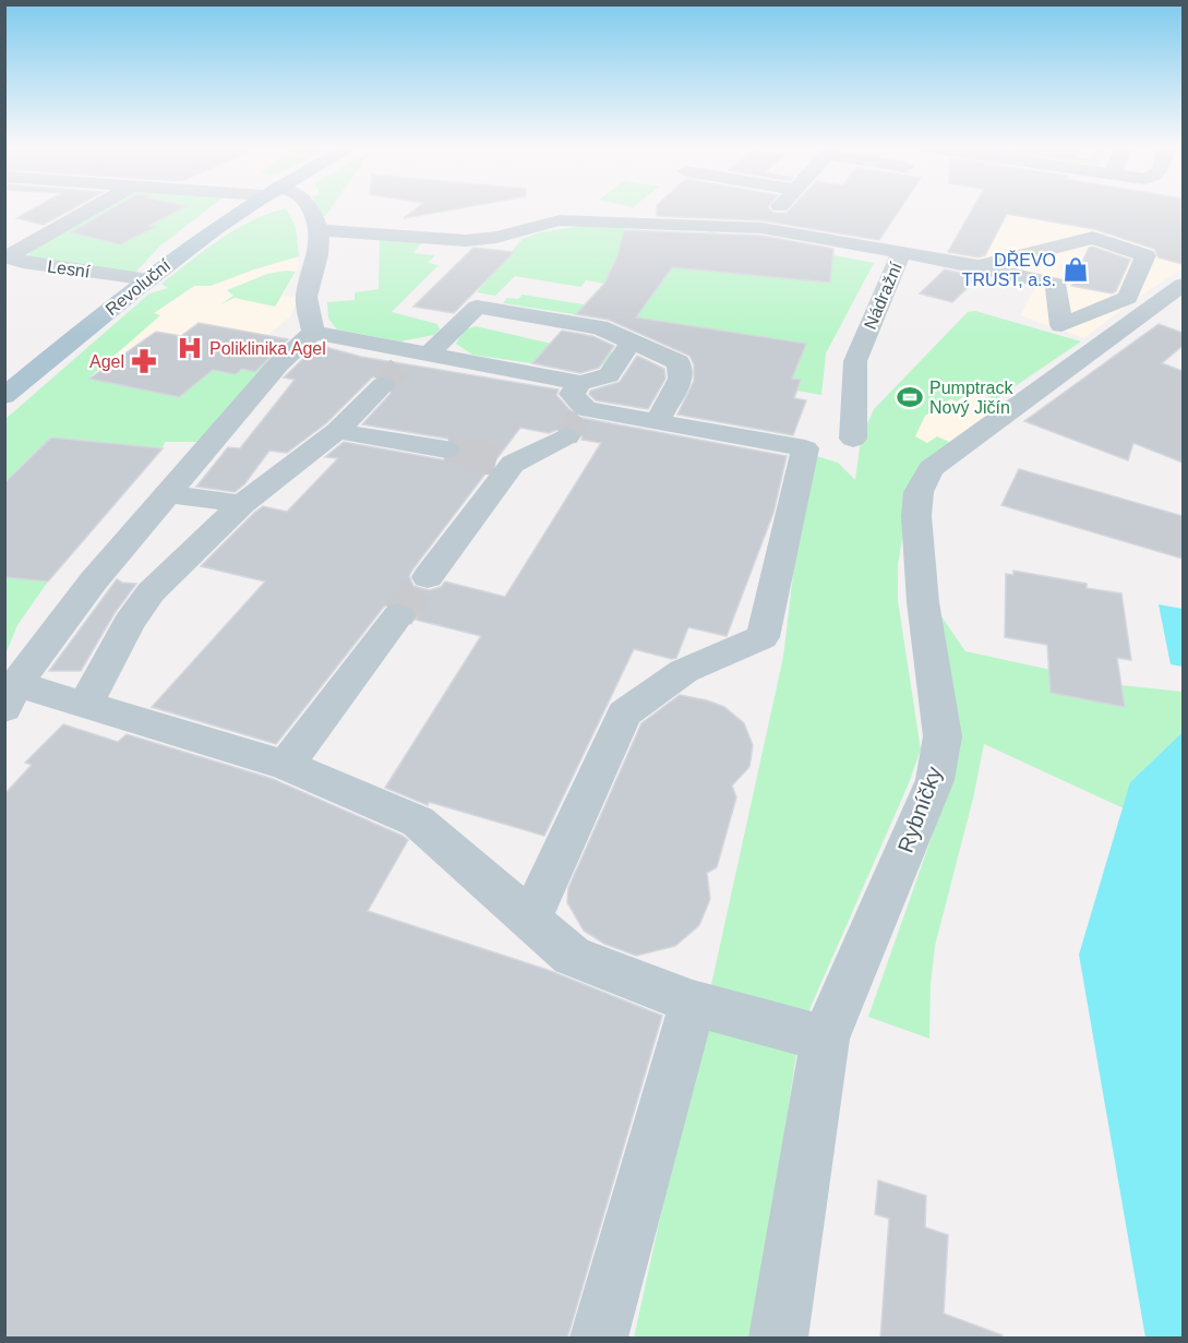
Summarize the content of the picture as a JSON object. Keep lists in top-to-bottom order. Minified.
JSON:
{"streets":{"main road":["Revoluční"],"street":["Lesní","Nádražní","Rybníčky"]},"places":{"shop":["DŘEVO TRUST, a.s."],"hospital":["Poliklinika Agel"],"pharmacy":["Agel"],"sports":["Pumptrack Nový Jičín"]}}
